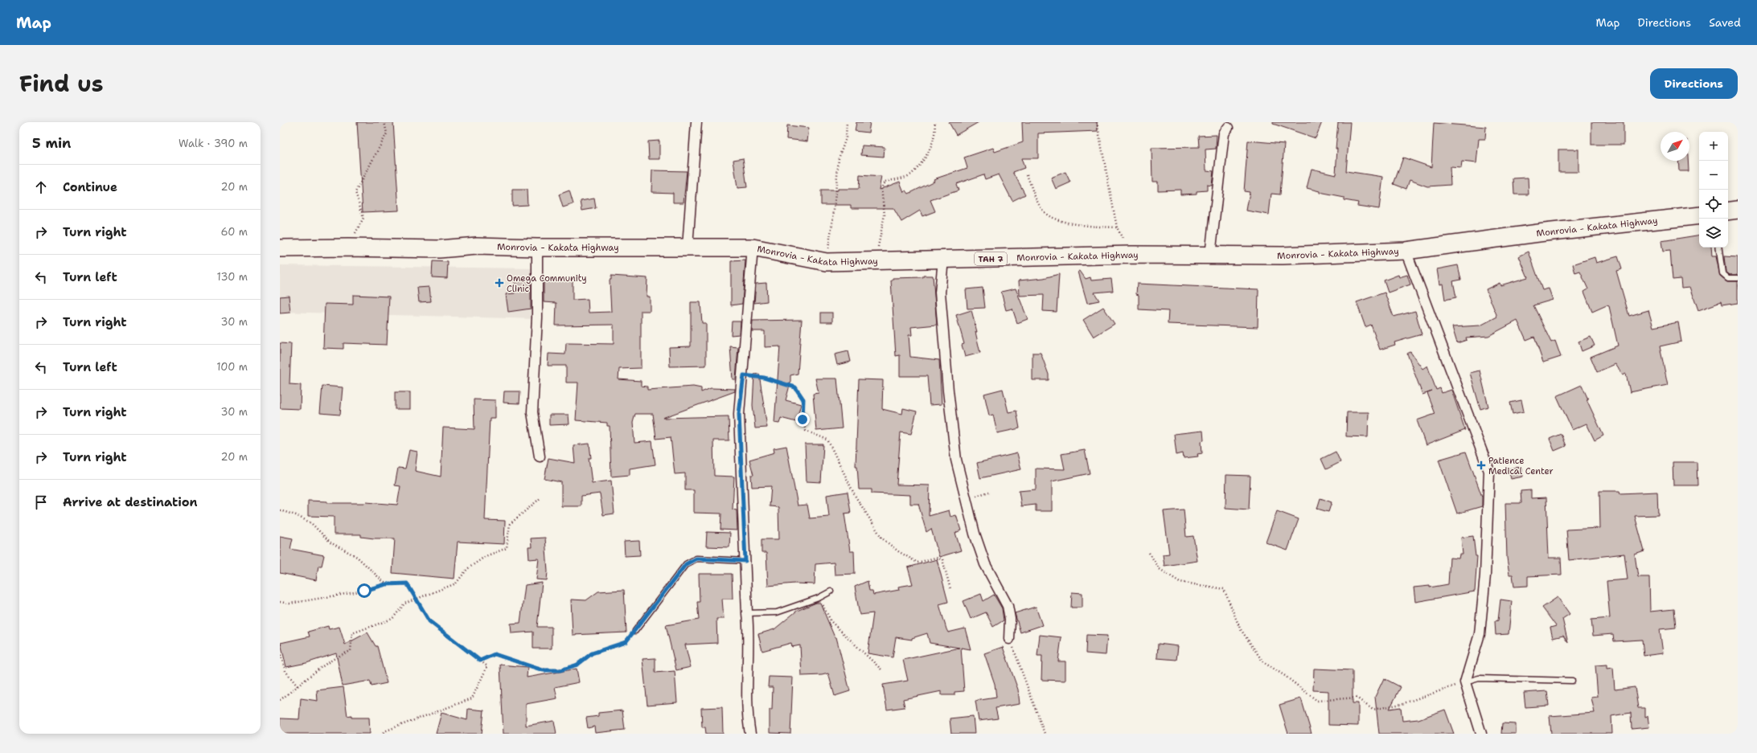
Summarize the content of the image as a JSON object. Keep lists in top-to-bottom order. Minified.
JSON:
{"streets":{"highway":["Monrovia - Kakata Highway","TAH 7"]},"places":{"health":["Omega Community Clinic","Patience Medical Center"]},"north":"top right","page":{"header":"Map","nav":["Map","Directions","Saved"],"title":"Find us","buttons":"Directions","heading":["5 min","Walk · 390 m"],"map_buttons":["+","−"],"list":[["Continue","20 m"],["Turn right","60 m"],["Turn left","130 m"],["Turn right","30 m"],["Turn left","100 m"],["Turn right","30 m"],["Turn right","20 m"],"Arrive at destination"]}}
